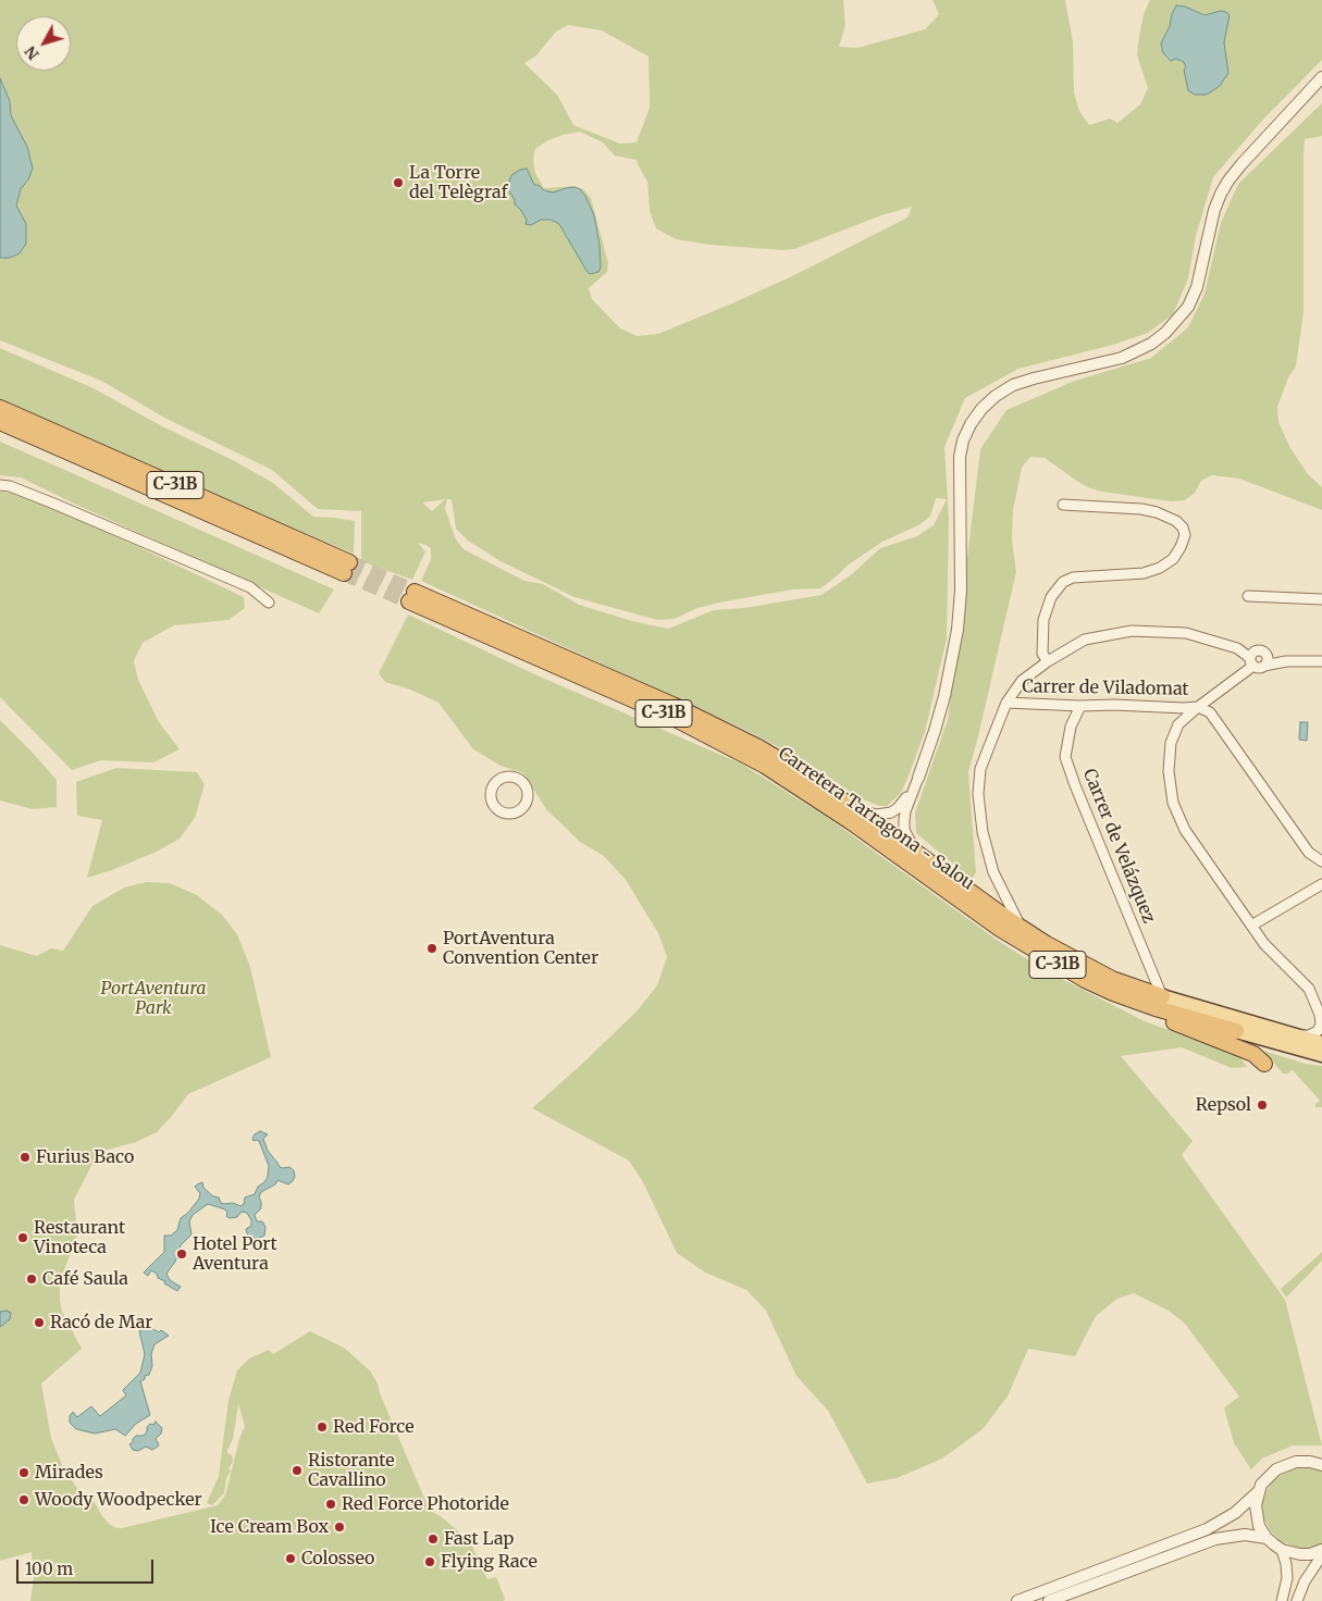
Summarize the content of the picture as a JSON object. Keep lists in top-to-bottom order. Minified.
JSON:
{"streets":{"highway":["C-31B","Carretera Tarragona - Salou"],"street":["Carrer de Viladomat","Carrer de Velázquez"]},"crossings":[["Carrer de Viladomat","Carrer de Velázquez"],["Carretera Tarragona - Salou","Carrer de Velázquez"]],"parks":["PortAventura Park"],"places":["La Torre del Telègraf","PortAventura Convention Center","Repsol","Furius Baco","Restaurant Vinoteca","Hotel Port Aventura","Café Saula","Racó de Mar","Red Force","Ristorante Cavallino","Mirades","Woody Woodpecker","Red Force Photoride","Ice Cream Box","Fast Lap","Colosseo","Flying Race"],"scale_bar":"100 m","north":"bottom left"}
